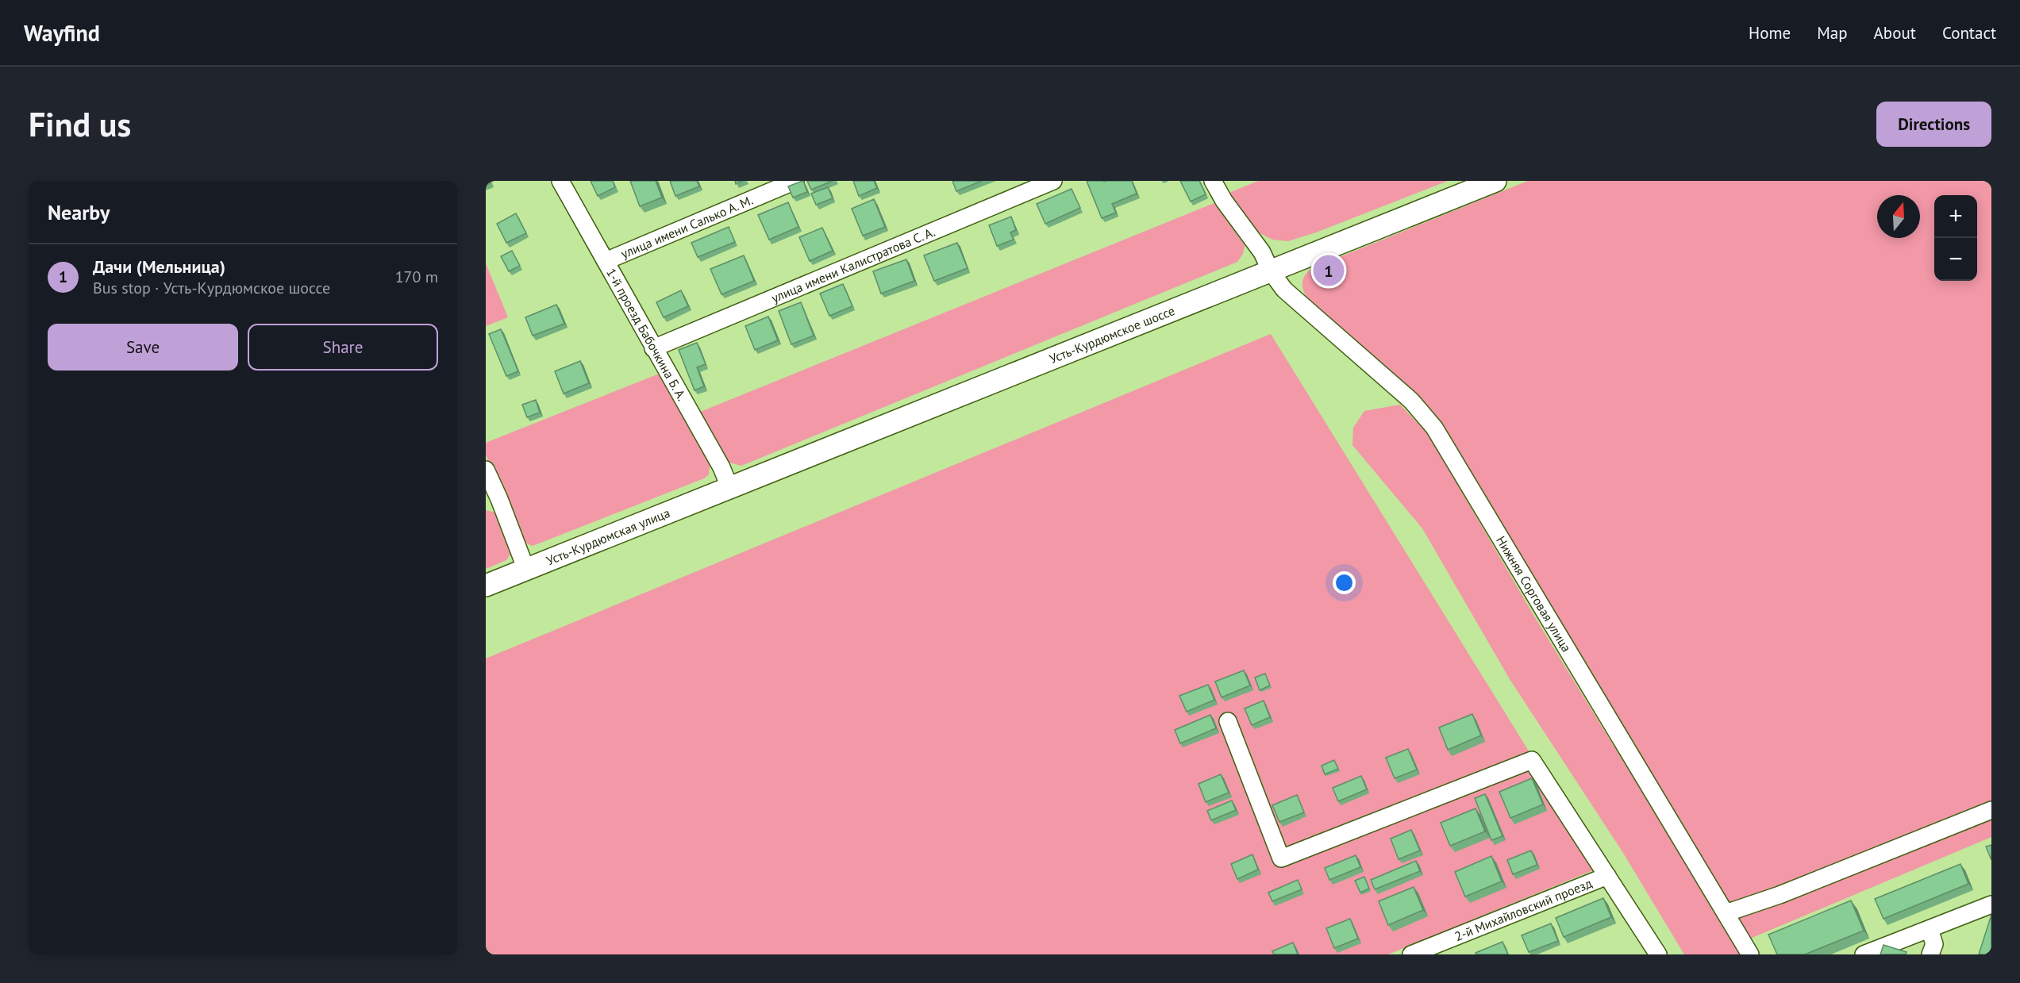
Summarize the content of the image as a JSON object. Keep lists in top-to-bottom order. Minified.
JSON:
{"streets":{"main road":["Усть-Курдюмское шоссе","Усть-Курдюмская улица"],"street":["улица имени Салько А. М.","улица имени Калистратова С. А.","1-й проезд Бабочкина Б. А.","Нижняя Сорговая улица","2-й Михайловский проезд"]},"crossings":[["улица имени Салько А. М.","1-й проезд Бабочкина Б. А."],["улица имени Калистратова С. А.","1-й проезд Бабочкина Б. А."],["1-й проезд Бабочкина Б. А.","Усть-Курдюмское шоссе"],["1-й проезд Бабочкина Б. А.","Усть-Курдюмская улица"],["Усть-Курдюмское шоссе","Усть-Курдюмская улица"],["Усть-Курдюмское шоссе","Нижняя Сорговая улица"]],"north":"top","page":{"header":"Wayfind","nav":["Home","Map","About","Contact"],"buttons":["Directions",["Save","Share"]],"title":"Find us","heading":"Nearby","map_buttons":["+","−"],"list":[{"mark":"1","name":"Дачи (Мельница)","note":"Bus stop · Усть-Курдюмское шоссе","value":"170 m"}],"pins":"1"}}
